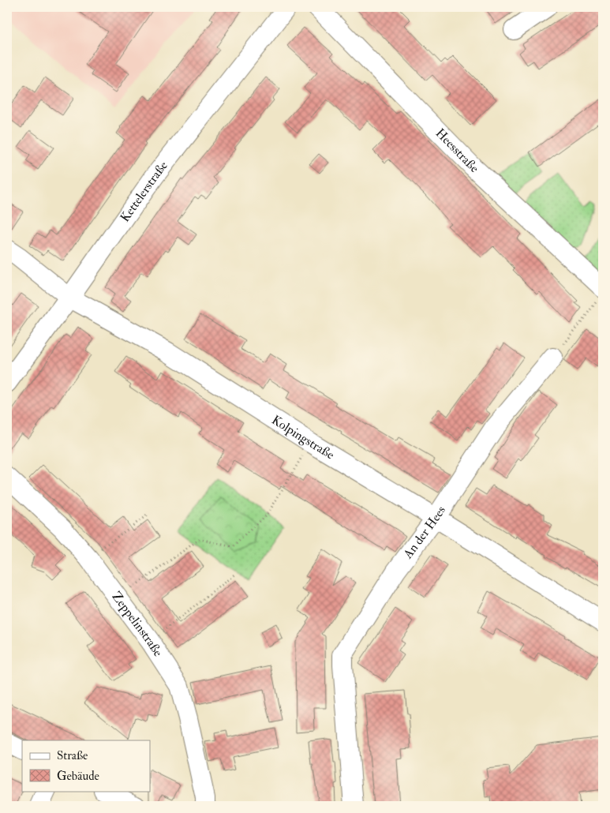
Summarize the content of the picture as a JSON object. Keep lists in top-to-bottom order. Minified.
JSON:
{"streets":{"street":["Heesstraße","Kettelerstraße","Kolpingstraße","An der Hees","Zeppelinstraße"]},"crossings":[["Kettelerstraße","Kolpingstraße"],["Kolpingstraße","An der Hees"]],"legend":["Straße","Gebäude"]}
